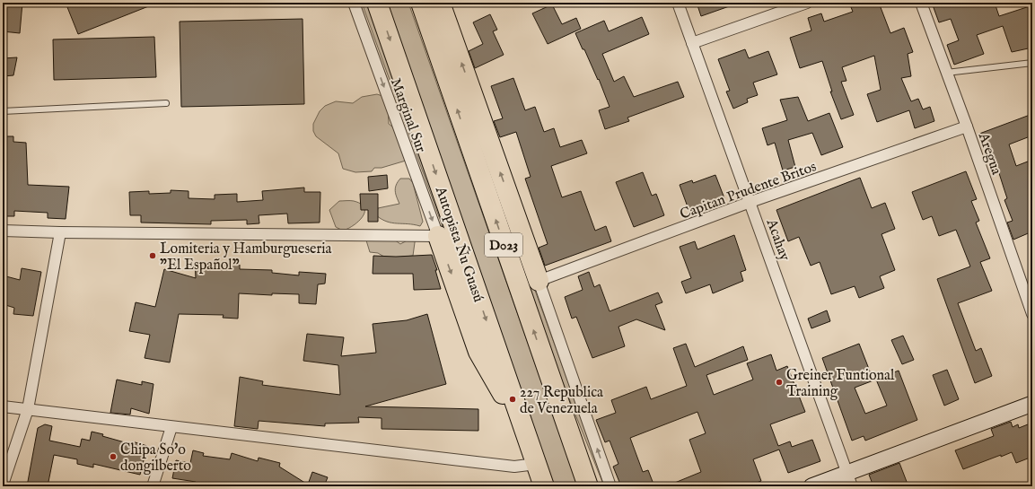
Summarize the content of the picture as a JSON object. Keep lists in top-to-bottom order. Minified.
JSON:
{"streets":{"highway":["Autopista Ñu Guasú","D023"],"street":["Marginal Sur","Aregua","Capitan Prudente Britos","Acahay"]},"crossings":[["Aregua","Capitan Prudente Britos"],["Capitan Prudente Britos","Acahay"]],"one_way":["Marginal Sur"],"places":["Lomiteria y Hamburgueseria \"El Español\"","Greiner Funtional Training","227 Republica de Venezuela","Chipa So'o dongilberto"]}
